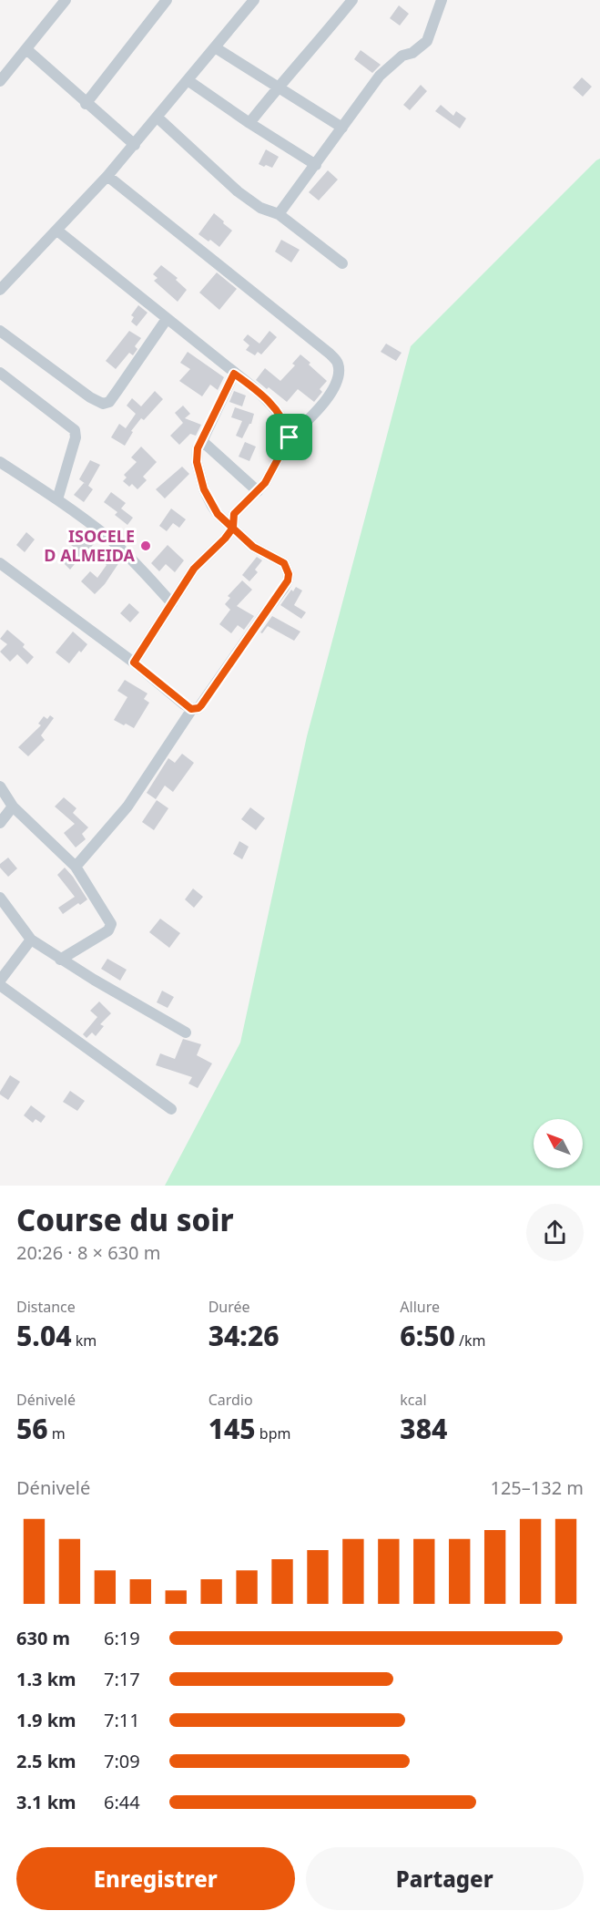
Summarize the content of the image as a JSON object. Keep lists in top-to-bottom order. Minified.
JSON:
{"places":["ISOCELE D ALMEIDA"],"north":"top left","page":{"heading":["Course du soir","20:26 · 8 × 630 m"],"stats":[["Distance","5.04 km"],["Durée","34:26"],["Allure","6:50 /km"],["Dénivelé","56 m"],["Cardio","145 bpm"],["kcal","384"]],"chart":["Dénivelé","125–132 m"],"list":[{"name":"630 m","note":"6:19"},{"name":"1.3 km","note":"7:17"},{"name":"1.9 km","note":"7:11"},{"name":"2.5 km","note":"7:09"},{"name":"3.1 km","note":"6:44"}],"buttons":["Enregistrer","Partager"]}}
